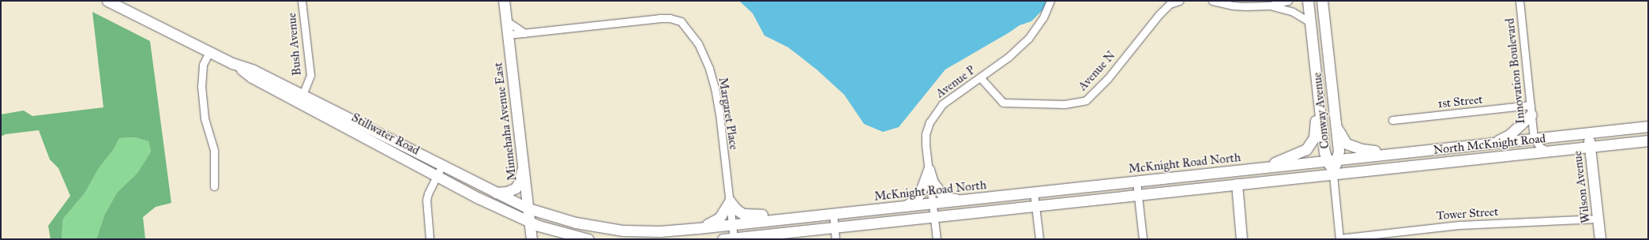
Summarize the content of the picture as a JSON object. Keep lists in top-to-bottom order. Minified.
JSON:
{"streets":{"main road":["Conway Avenue","Minnehaha Avenue East","Stillwater Road","North McKnight Road","McKnight Road North","Wilson Avenue"],"street":["Bush Avenue","Avenue N","Innovation Boulevard","Avenue P","1st Street","Margaret Place","Tower Street"]},"crossings":[["Bush Avenue","Stillwater Road"],["Avenue N","Avenue P"],["Innovation Boulevard","1st Street"],["Innovation Boulevard","North McKnight Road"],["Avenue P","McKnight Road North"],["Conway Avenue","North McKnight Road"],["Conway Avenue","McKnight Road North"],["Margaret Place","Minnehaha Avenue East"],["Margaret Place","McKnight Road North"],["Minnehaha Avenue East","Stillwater Road"],["Minnehaha Avenue East","McKnight Road North"],["Stillwater Road","McKnight Road North"],["North McKnight Road","McKnight Road North"],["North McKnight Road","Wilson Avenue"],["Wilson Avenue","Tower Street"]]}
